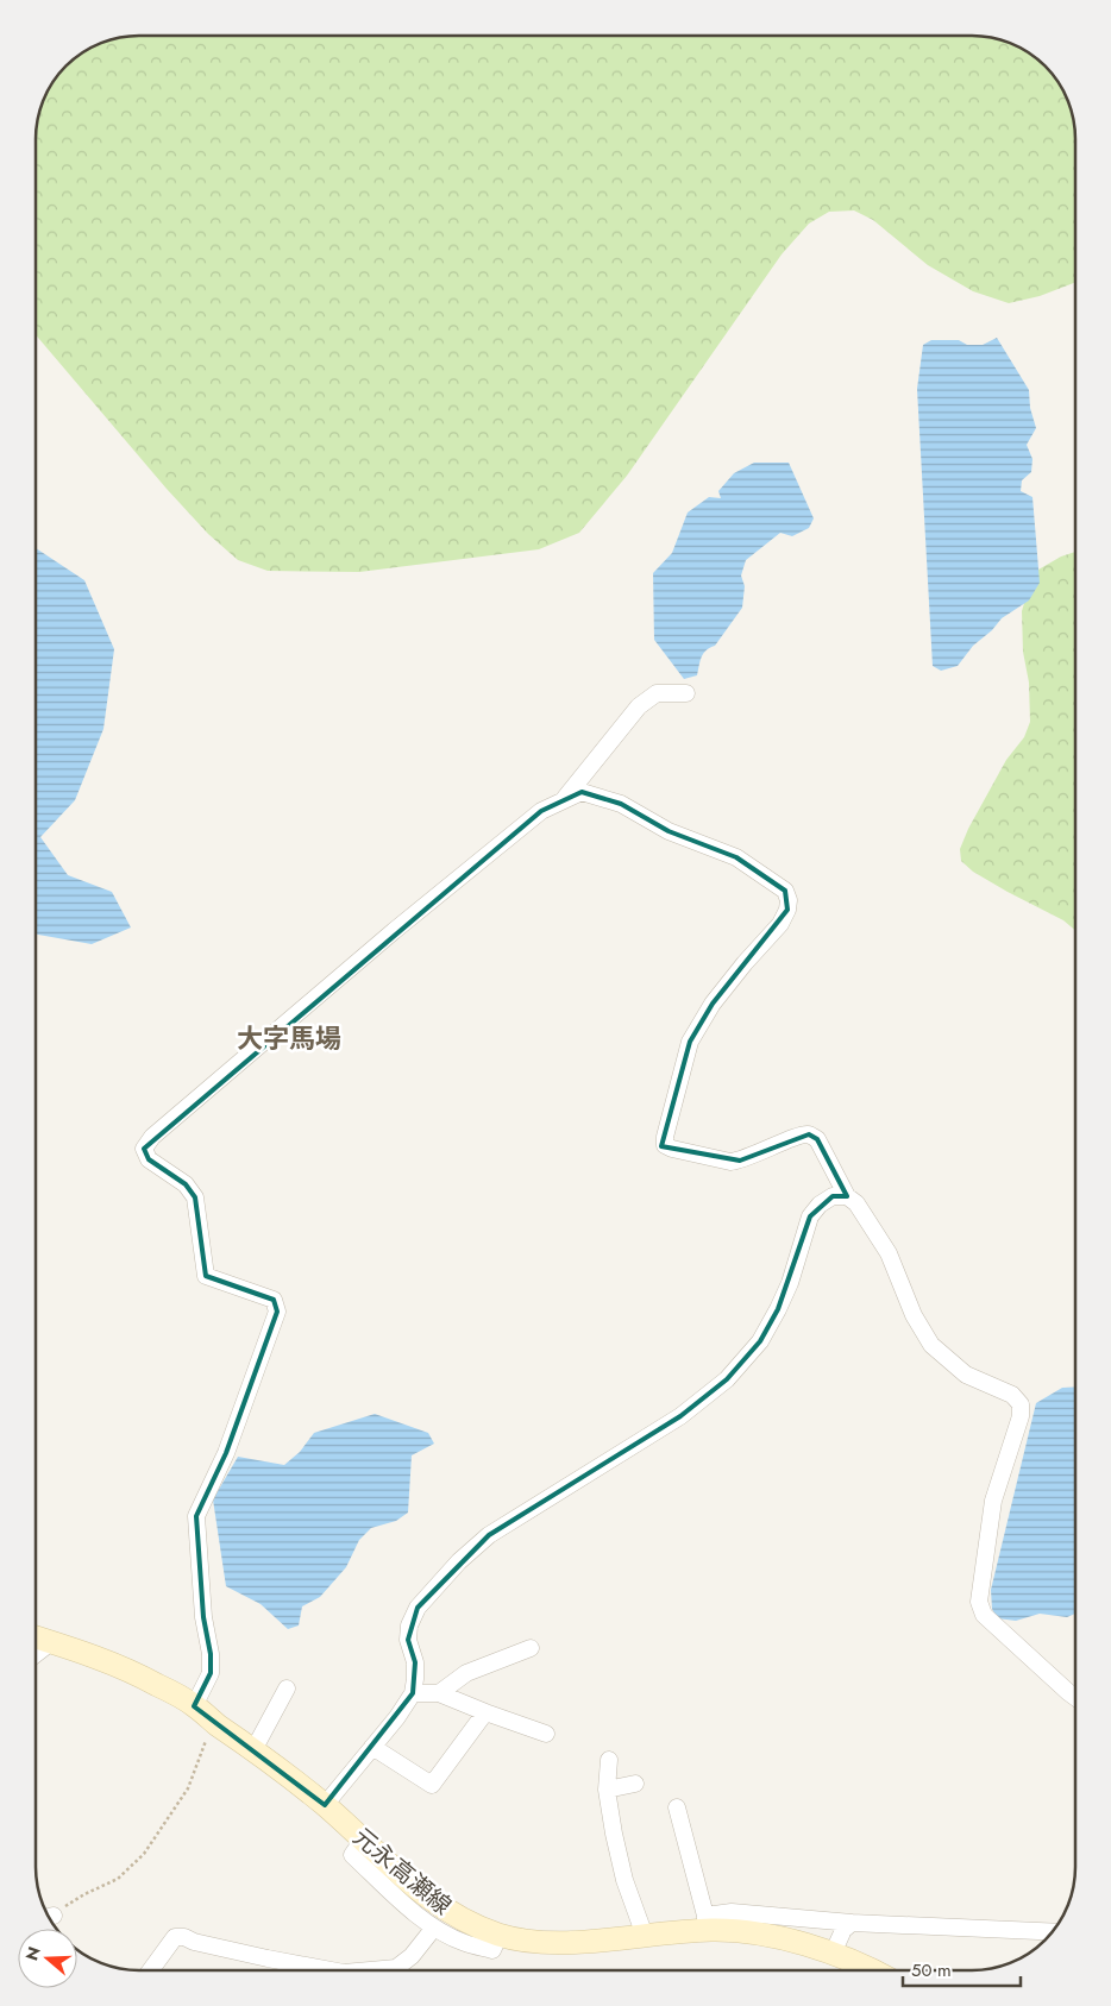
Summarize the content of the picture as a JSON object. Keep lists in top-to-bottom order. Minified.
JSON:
{"streets":{"main road":["元永高瀬線"]},"districts":["大字馬場"],"scale_bar":"50 m","north":"left"}
